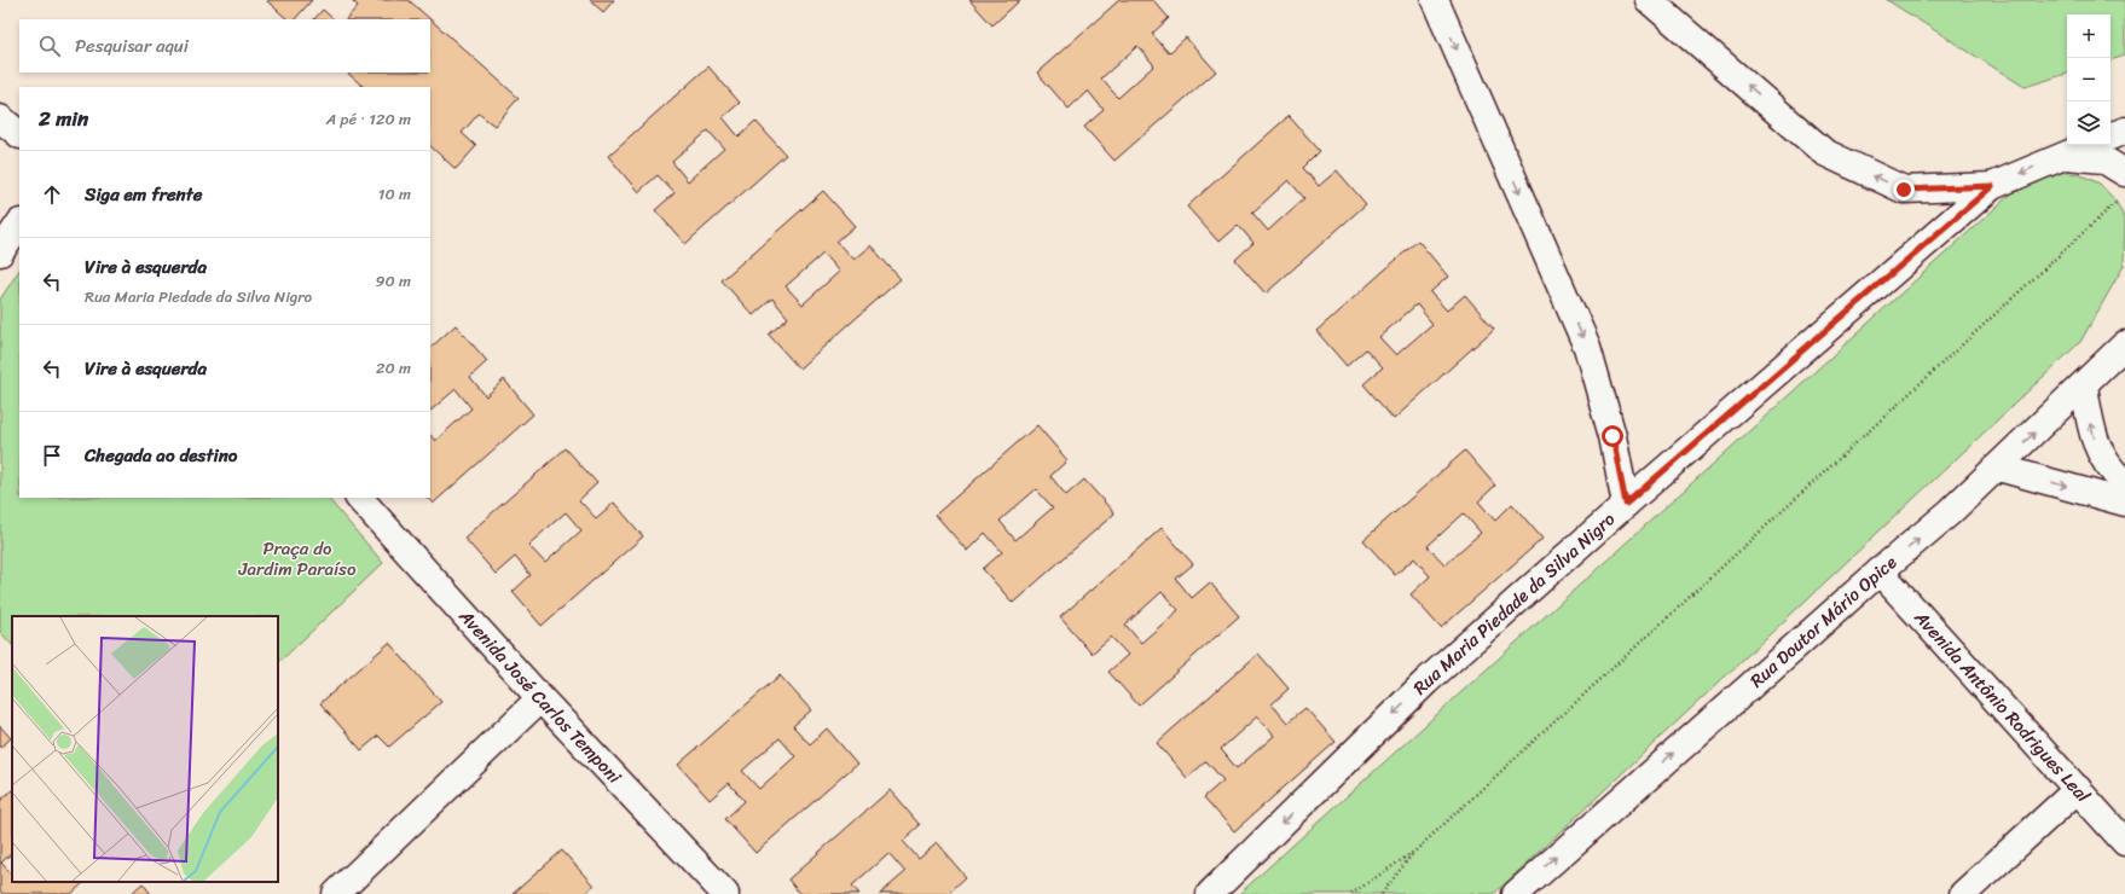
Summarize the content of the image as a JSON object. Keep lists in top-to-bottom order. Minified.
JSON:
{"streets":{"street":["Rua Maria Piedade da Silva Nigro","Rua Doutor Mário Opice","Avenida José Carlos Temponi","Avenida Antônio Rodrigues Leal"]},"crossings":[["Rua Doutor Mário Opice","Avenida Antônio Rodrigues Leal"]],"one_way":["Rua Maria Piedade da Silva Nigro","Rua Doutor Mário Opice"],"parks":["Praça do Jardim Paraíso"],"page":{"map_buttons":["+","−"],"search":"Pesquisar aqui","heading":["2 min","A pé · 120 m"],"list":[["Siga em frente","10 m"],["Vire à esquerda","Rua Maria Piedade da Silva Nigro","90 m"],["Vire à esquerda","20 m"],"Chegada ao destino"]}}
